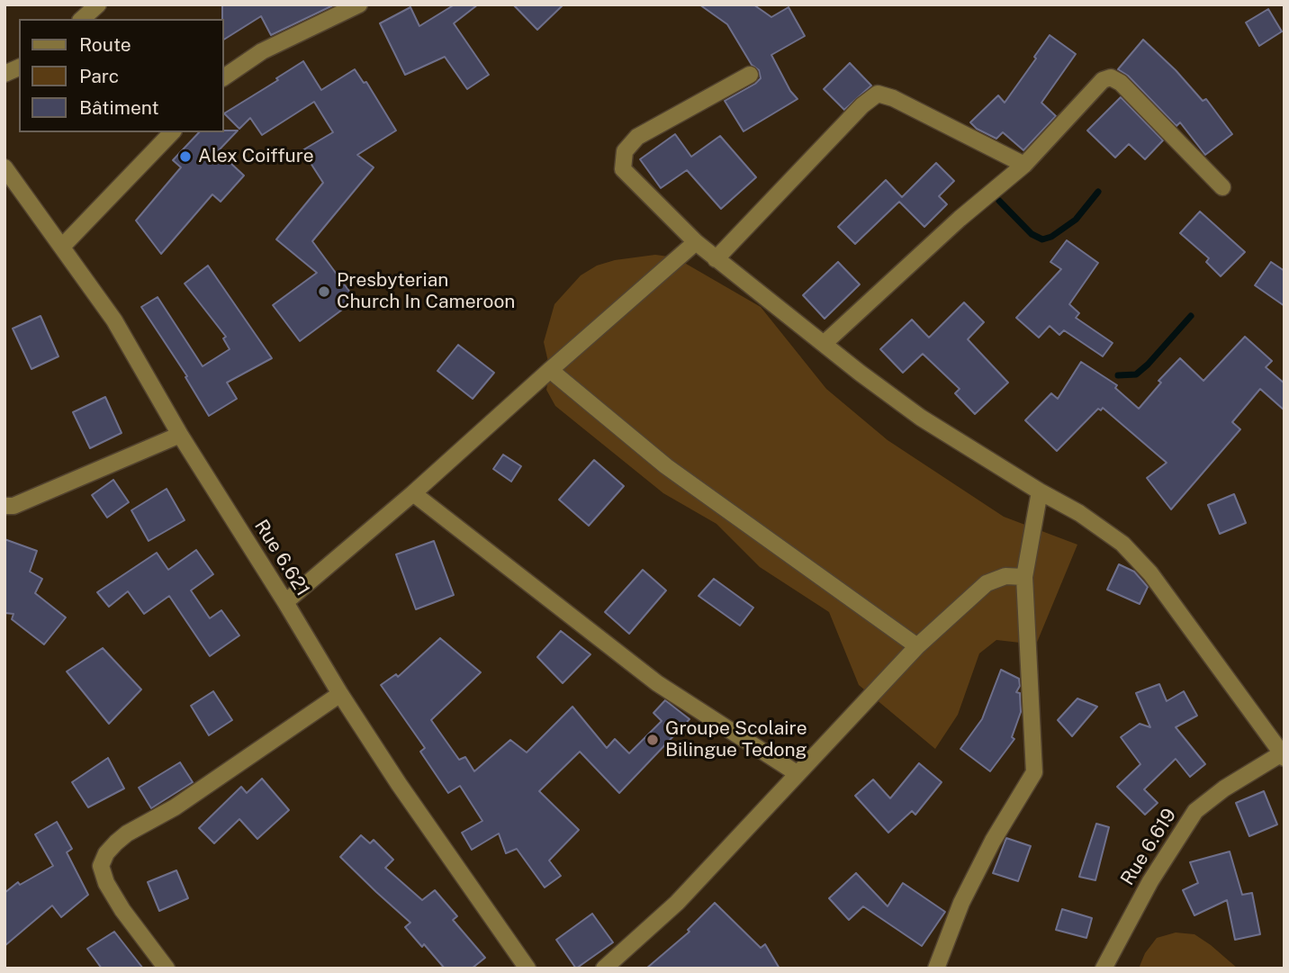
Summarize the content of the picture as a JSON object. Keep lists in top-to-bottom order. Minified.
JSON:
{"streets":{"street":["Rue 6.621","Rue 6.619"]},"places":["Alex Coiffure","Presbyterian Church In Cameroon","Groupe Scolaire Bilingue Tedong"],"legend":["Route","Parc","Bâtiment"]}
